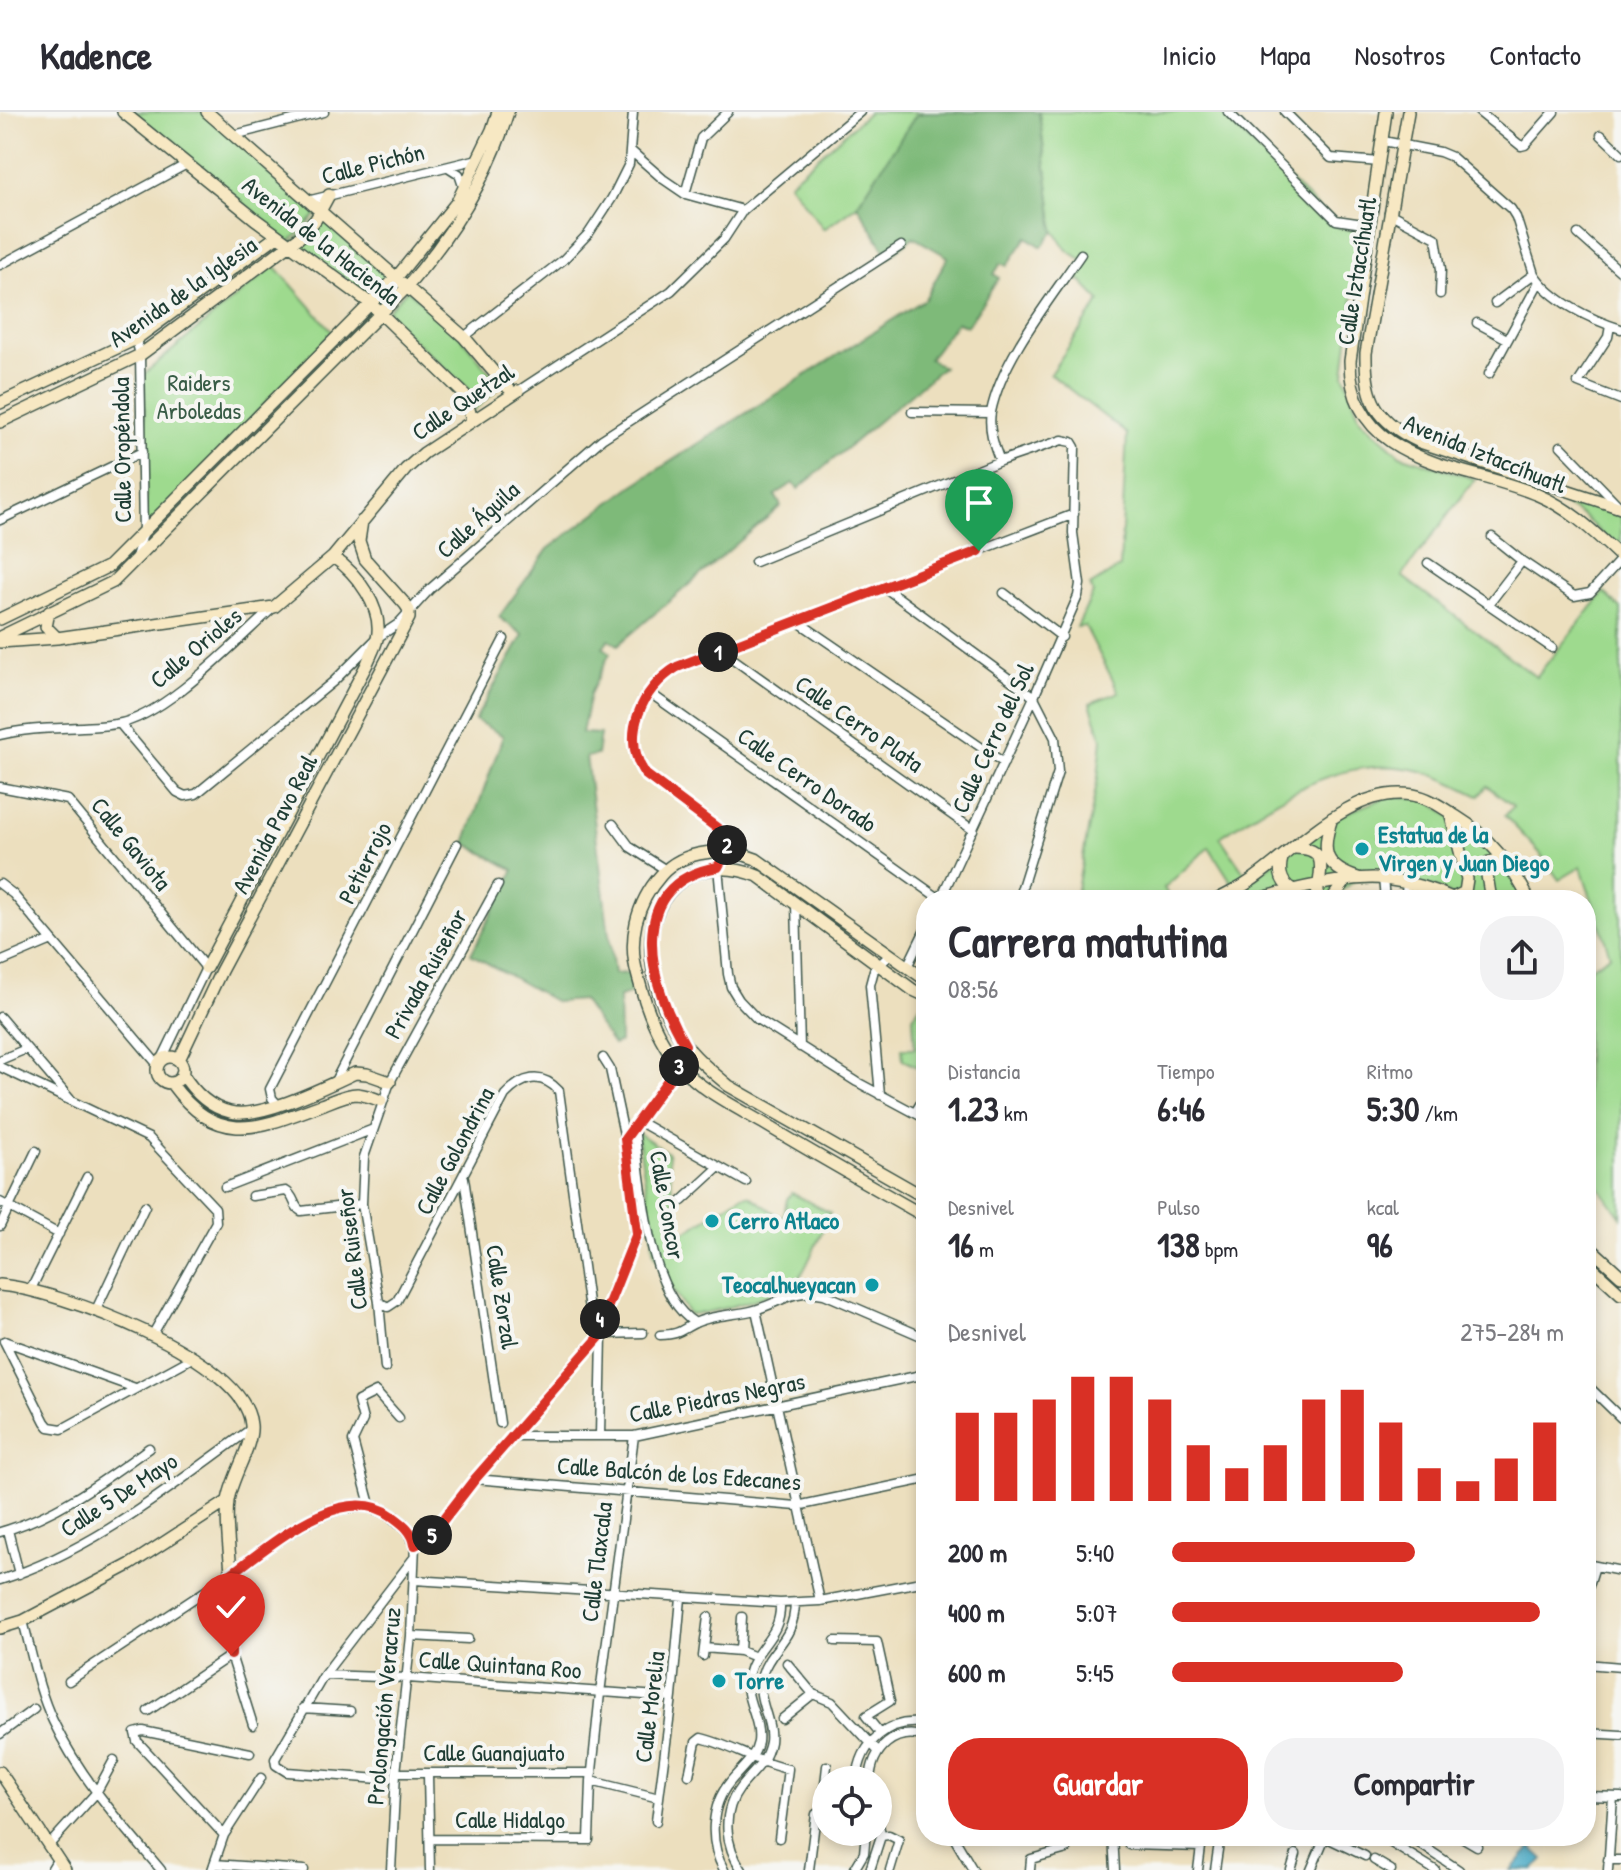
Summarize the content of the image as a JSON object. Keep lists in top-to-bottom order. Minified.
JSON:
{"streets":{"street":["Calle Pichón","Avenida de la Hacienda","Calle Iztaccíhuatl","Avenida de la Iglesia","Calle Quetzal","Calle Oropéndola","Avenida Iztaccíhuatl","Calle Águila","Calle Orioles","Calle Cerro Plata","Calle Cerro del Sol","Calle Cerro Dorado","Avenida Pavo Real","Calle Gaviota","Petierrojo","Privada Ruiseñor","Calle Golondrina","Calle Concor","Calle Ruiseñor","Calle Zorzal","Calle Piedras Negras","Calle Balcón de los Edecanes","Calle 5 De Mayo","Calle Tlaxcala","Calle Quintana Roo","Prolongación Veracruz","Calle Morelia","Calle Guanajuato","Calle Hidalgo"]},"crossings":[["Calle Pichón","Avenida de la Hacienda"],["Calle Pichón","Avenida de la Iglesia"],["Avenida de la Hacienda","Avenida de la Iglesia"],["Avenida de la Hacienda","Calle Quetzal"],["Avenida de la Iglesia","Calle Oropéndola"],["Calle Quetzal","Calle Orioles"],["Calle Águila","Calle Orioles"],["Calle Águila","Avenida Pavo Real"],["Calle Cerro Plata","Calle Cerro del Sol"],["Avenida Pavo Real","Calle Gaviota"],["Privada Ruiseñor","Calle Ruiseñor"],["Calle Golondrina","Calle Ruiseñor"],["Calle Golondrina","Calle Zorzal"],["Calle Golondrina","Calle Piedras Negras"],["Calle Piedras Negras","Calle Tlaxcala"],["Calle Balcón de los Edecanes","Calle Tlaxcala"],["Calle Tlaxcala","Calle Quintana Roo"],["Calle Tlaxcala","Calle Guanajuato"],["Calle Tlaxcala","Calle Hidalgo"],["Calle Quintana Roo","Prolongación Veracruz"],["Calle Quintana Roo","Calle Morelia"],["Prolongación Veracruz","Calle Guanajuato"],["Calle Morelia","Calle Guanajuato"]],"parks":["Raiders Arboledas"],"places":["Estatua de la Virgen y Juan Diego","Cerro Atlaco","Teocalhueyacan","Torre"],"page":{"header":"Kadence","nav":["Inicio","Mapa","Nosotros","Contacto"],"pins":["1","2","3","4","5"],"heading":["Carrera matutina","08:56"],"stats":[["Distancia","1.23 km"],["Tiempo","6:46"],["Ritmo","5:30 /km"],["Desnivel","16 m"],["Pulso","138 bpm"],["kcal","96"]],"chart":["Desnivel","275–284 m"],"list":[{"name":"200 m","note":"5:40"},{"name":"400 m","note":"5:07"},{"name":"600 m","note":"5:45"}],"buttons":["Guardar","Compartir"]}}
